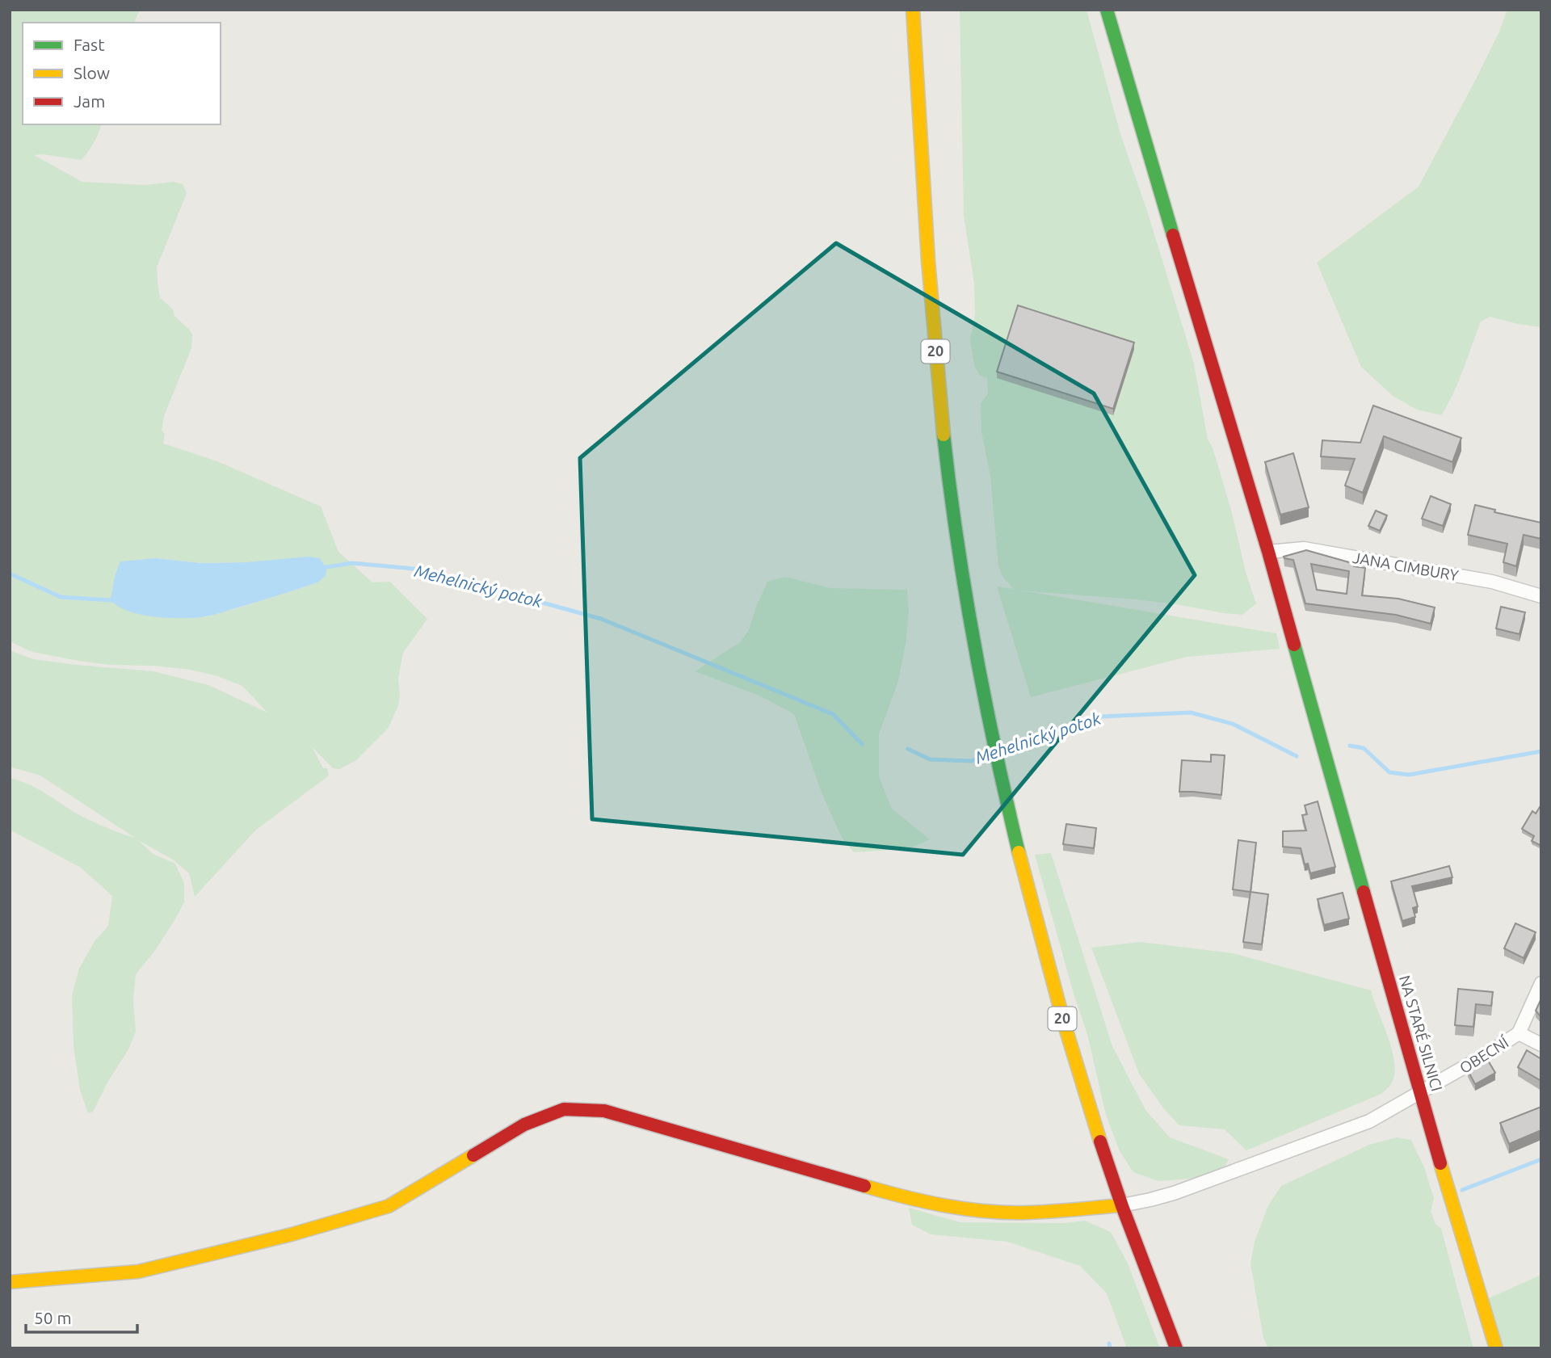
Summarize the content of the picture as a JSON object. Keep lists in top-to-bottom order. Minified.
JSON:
{"streets":{"street":["20","JANA CIMBURY","NA STARÉ SILNICI","OBECNÍ"]},"crossings":[["20","OBECNÍ"],["JANA CIMBURY","NA STARÉ SILNICI"],["NA STARÉ SILNICI","OBECNÍ"]],"water":["Mehelnický potok"],"legend":["Fast","Slow","Jam"],"scale_bar":"50 m"}
